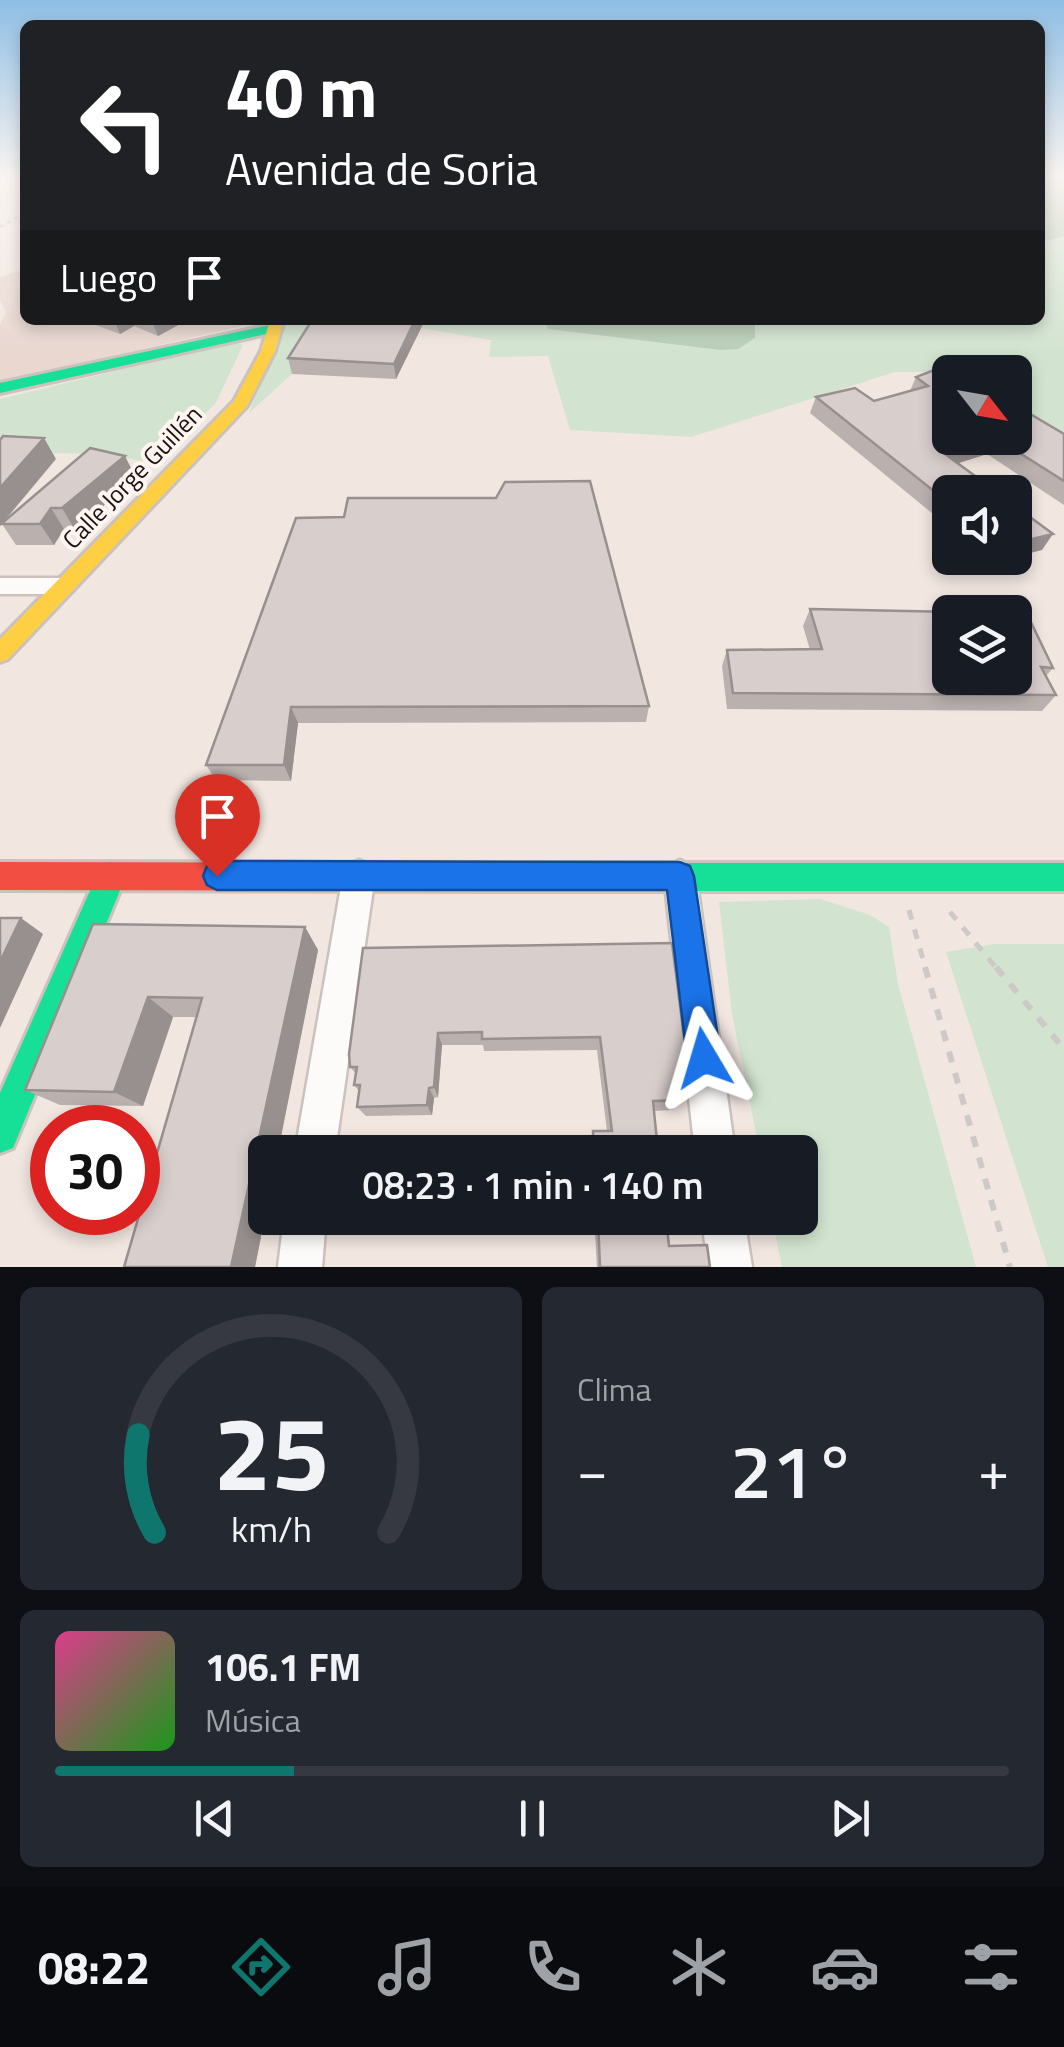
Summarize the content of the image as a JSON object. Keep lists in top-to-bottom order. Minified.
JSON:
{"streets":{"street":["Calle Jorge Guillén"]},"north":"bottom right","page":{"turn":["40 m","Avenida de Soria"],"then":"Luego","limit":"30","trip":"08:23 · 1 min · 140 m","tile":"Clima","heat":["−","21°","+"],"song":["106.1 FM","Música"],"tabs":"08:22","gauge":["25","km/h"]}}
